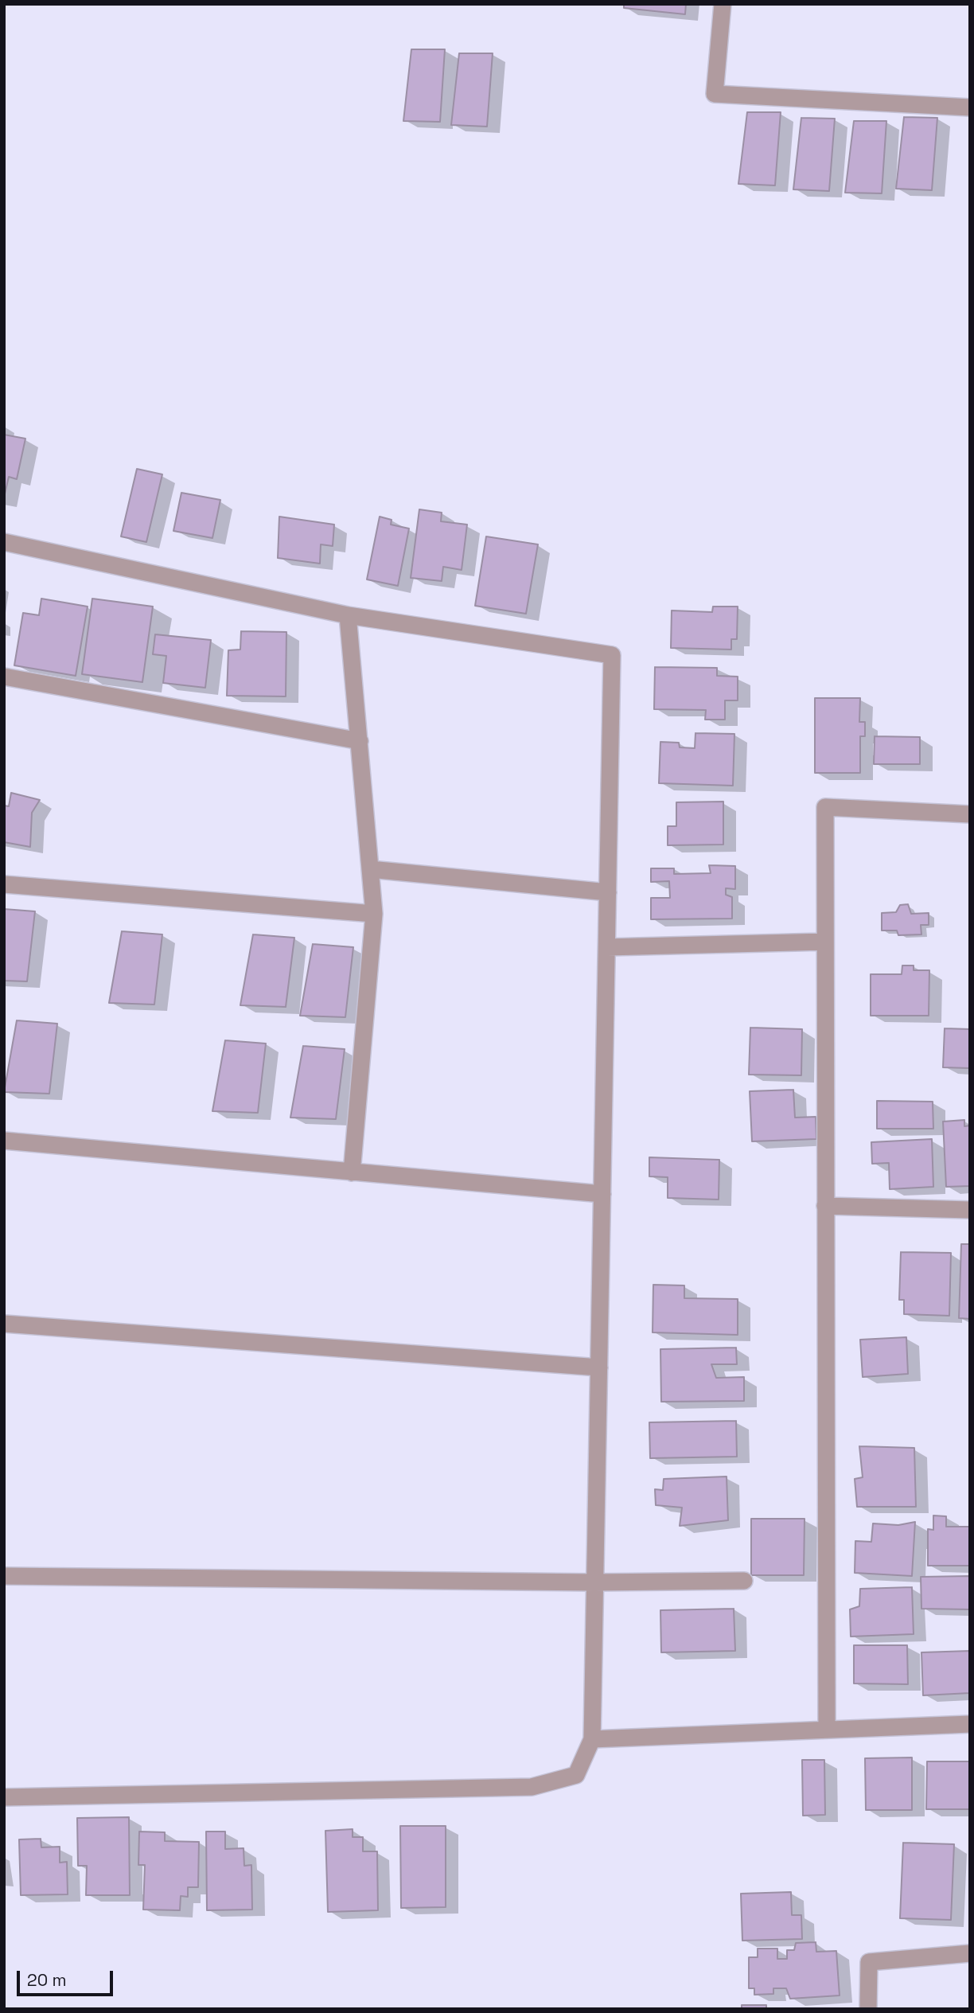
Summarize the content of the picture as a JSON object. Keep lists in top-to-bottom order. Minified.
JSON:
{"scale_bar":"20 m"}
